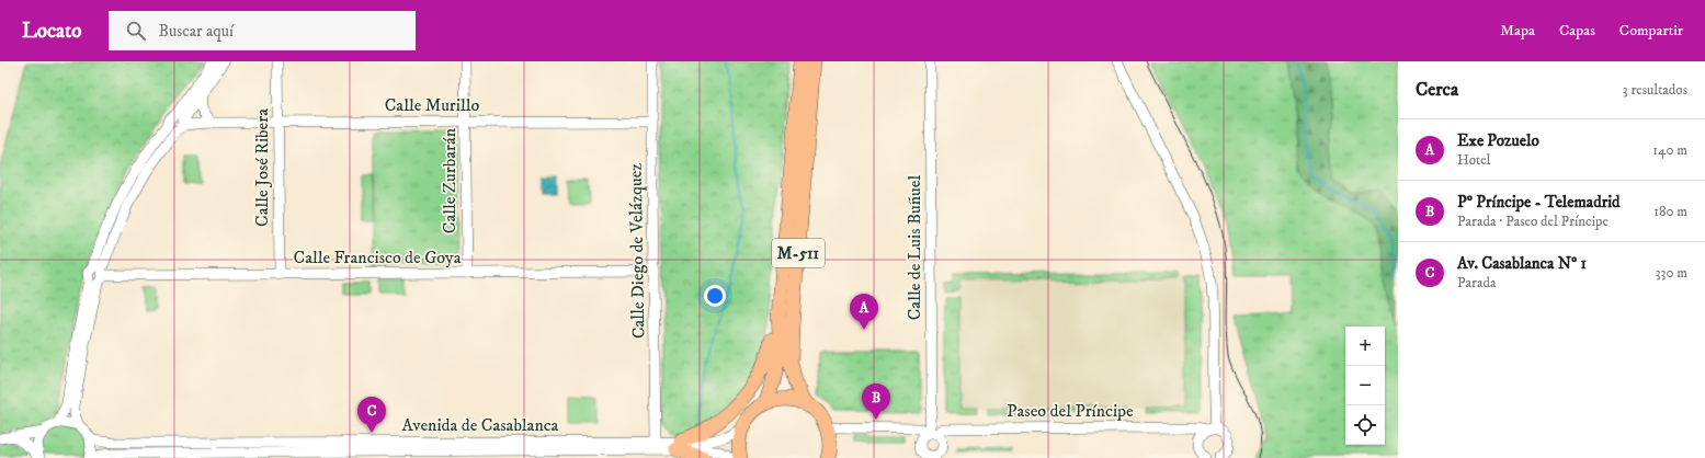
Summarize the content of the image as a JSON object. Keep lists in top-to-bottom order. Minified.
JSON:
{"streets":{"highway":["M-511"],"street":["Calle Murillo","Calle José Ribera","Calle Zurbarán","Calle de Luis Buñuel","Calle Diego de Velázquez","Calle Francisco de Goya","Paseo del Príncipe","Avenida de Casablanca"]},"crossings":[["Calle Murillo","Calle José Ribera"],["Calle Murillo","Calle Zurbarán"],["Calle Murillo","Calle Diego de Velázquez"],["Calle José Ribera","Calle Francisco de Goya"],["Calle Zurbarán","Calle Francisco de Goya"],["Calle de Luis Buñuel","Paseo del Príncipe"],["Calle Diego de Velázquez","Calle Francisco de Goya"],["Calle Diego de Velázquez","Avenida de Casablanca"],["M-511","Avenida de Casablanca"]],"page":{"header":"Locato","search":"Buscar aquí","nav":["Mapa","Capas","Compartir"],"heading":["Cerca","3 resultados"],"list":[{"mark":"A","name":"Exe Pozuelo","note":"Hotel","value":"140 m"},{"mark":"B","name":"Pº Príncipe - Telemadrid","note":"Parada · Paseo del Príncipe","value":"180 m"},{"mark":"C","name":"Av. Casablanca Nº 1","note":"Parada","value":"330 m"}],"pins":["A","B","C"],"map_buttons":["+","−"]}}
